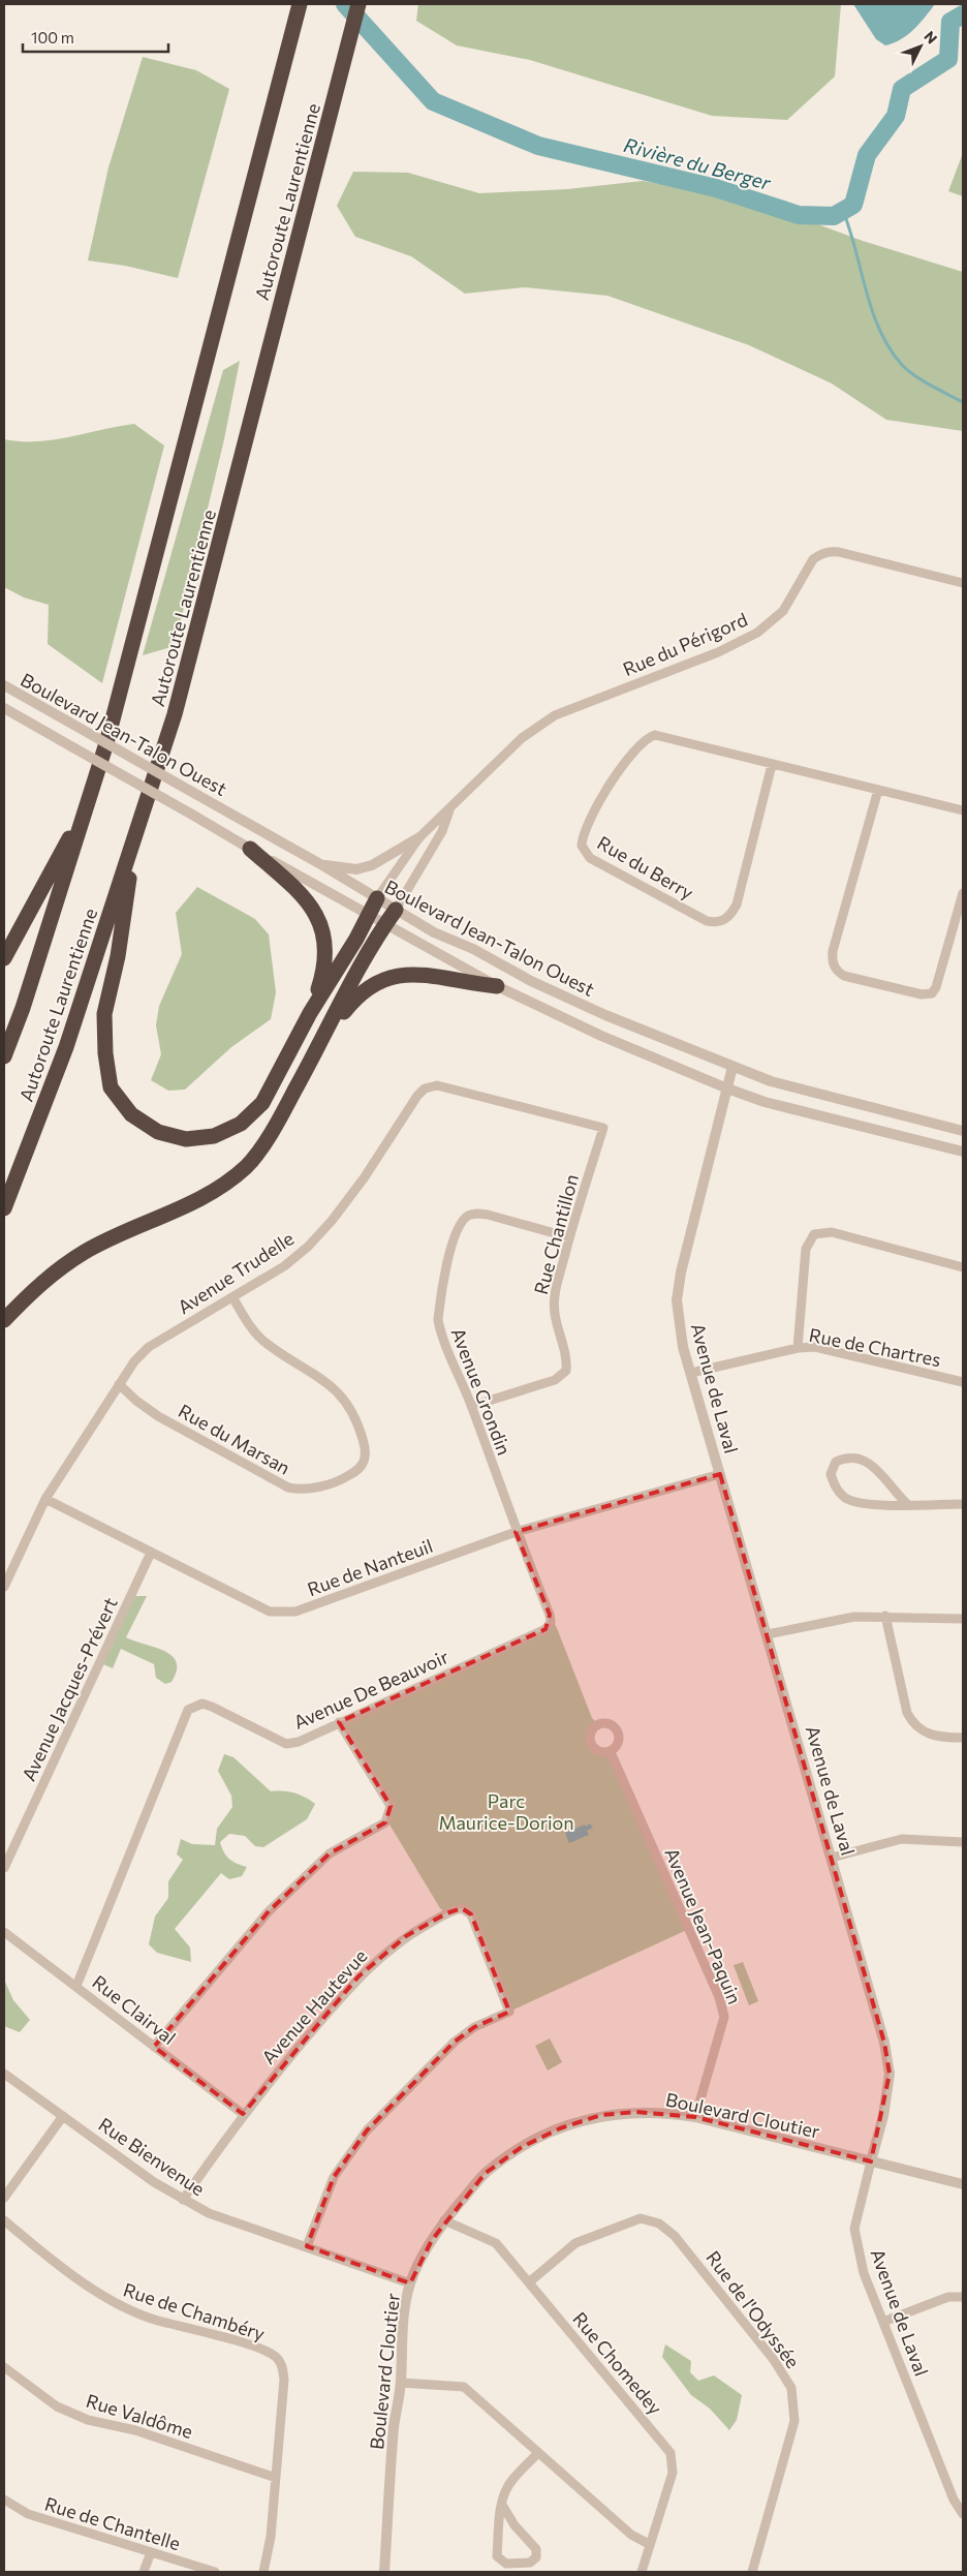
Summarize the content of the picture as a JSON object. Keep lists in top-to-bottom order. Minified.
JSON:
{"streets":{"highway":["Autoroute Laurentienne"],"street":["Rue du Périgord","Boulevard Jean-Talon Ouest","Rue du Berry","Rue Chantillon","Avenue Trudelle","Rue de Chartres","Avenue de Laval","Avenue Grondin","Rue du Marsan","Rue de Nanteuil","Avenue Jacques-Prévert","Avenue De Beauvoir","Avenue Jean-Paquin","Avenue Hautevue","Rue Clairval","Boulevard Cloutier","Rue Bienvenue","Rue de l'Odyssée","Rue de Chambéry","Rue Chomedey","Rue Valdôme","Rue de Chantelle"]},"crossings":[["Rue du Périgord","Boulevard Jean-Talon Ouest"],["Boulevard Jean-Talon Ouest","Avenue de Laval"],["Rue Chantillon","Avenue Trudelle"],["Rue Chantillon","Avenue Grondin"],["Avenue Trudelle","Rue du Marsan"],["Avenue Trudelle","Rue de Nanteuil"],["Rue de Chartres","Avenue de Laval"],["Avenue de Laval","Rue de Nanteuil"],["Avenue de Laval","Boulevard Cloutier"],["Avenue Grondin","Rue de Nanteuil"],["Avenue Grondin","Avenue De Beauvoir"],["Rue de Nanteuil","Avenue Jacques-Prévert"],["Rue de Nanteuil","Avenue De Beauvoir"],["Avenue De Beauvoir","Rue Clairval"],["Avenue Jean-Paquin","Boulevard Cloutier"],["Avenue Hautevue","Rue Clairval"],["Avenue Hautevue","Rue Bienvenue"],["Boulevard Cloutier","Rue Bienvenue"],["Boulevard Cloutier","Rue Chomedey"],["Rue de l'Odyssée","Rue Chomedey"],["Rue de Chambéry","Rue Valdôme"]],"water":["Rivière du Berger"],"parks":["Parc Maurice-Dorion"],"scale_bar":"100 m","north":"top right"}
